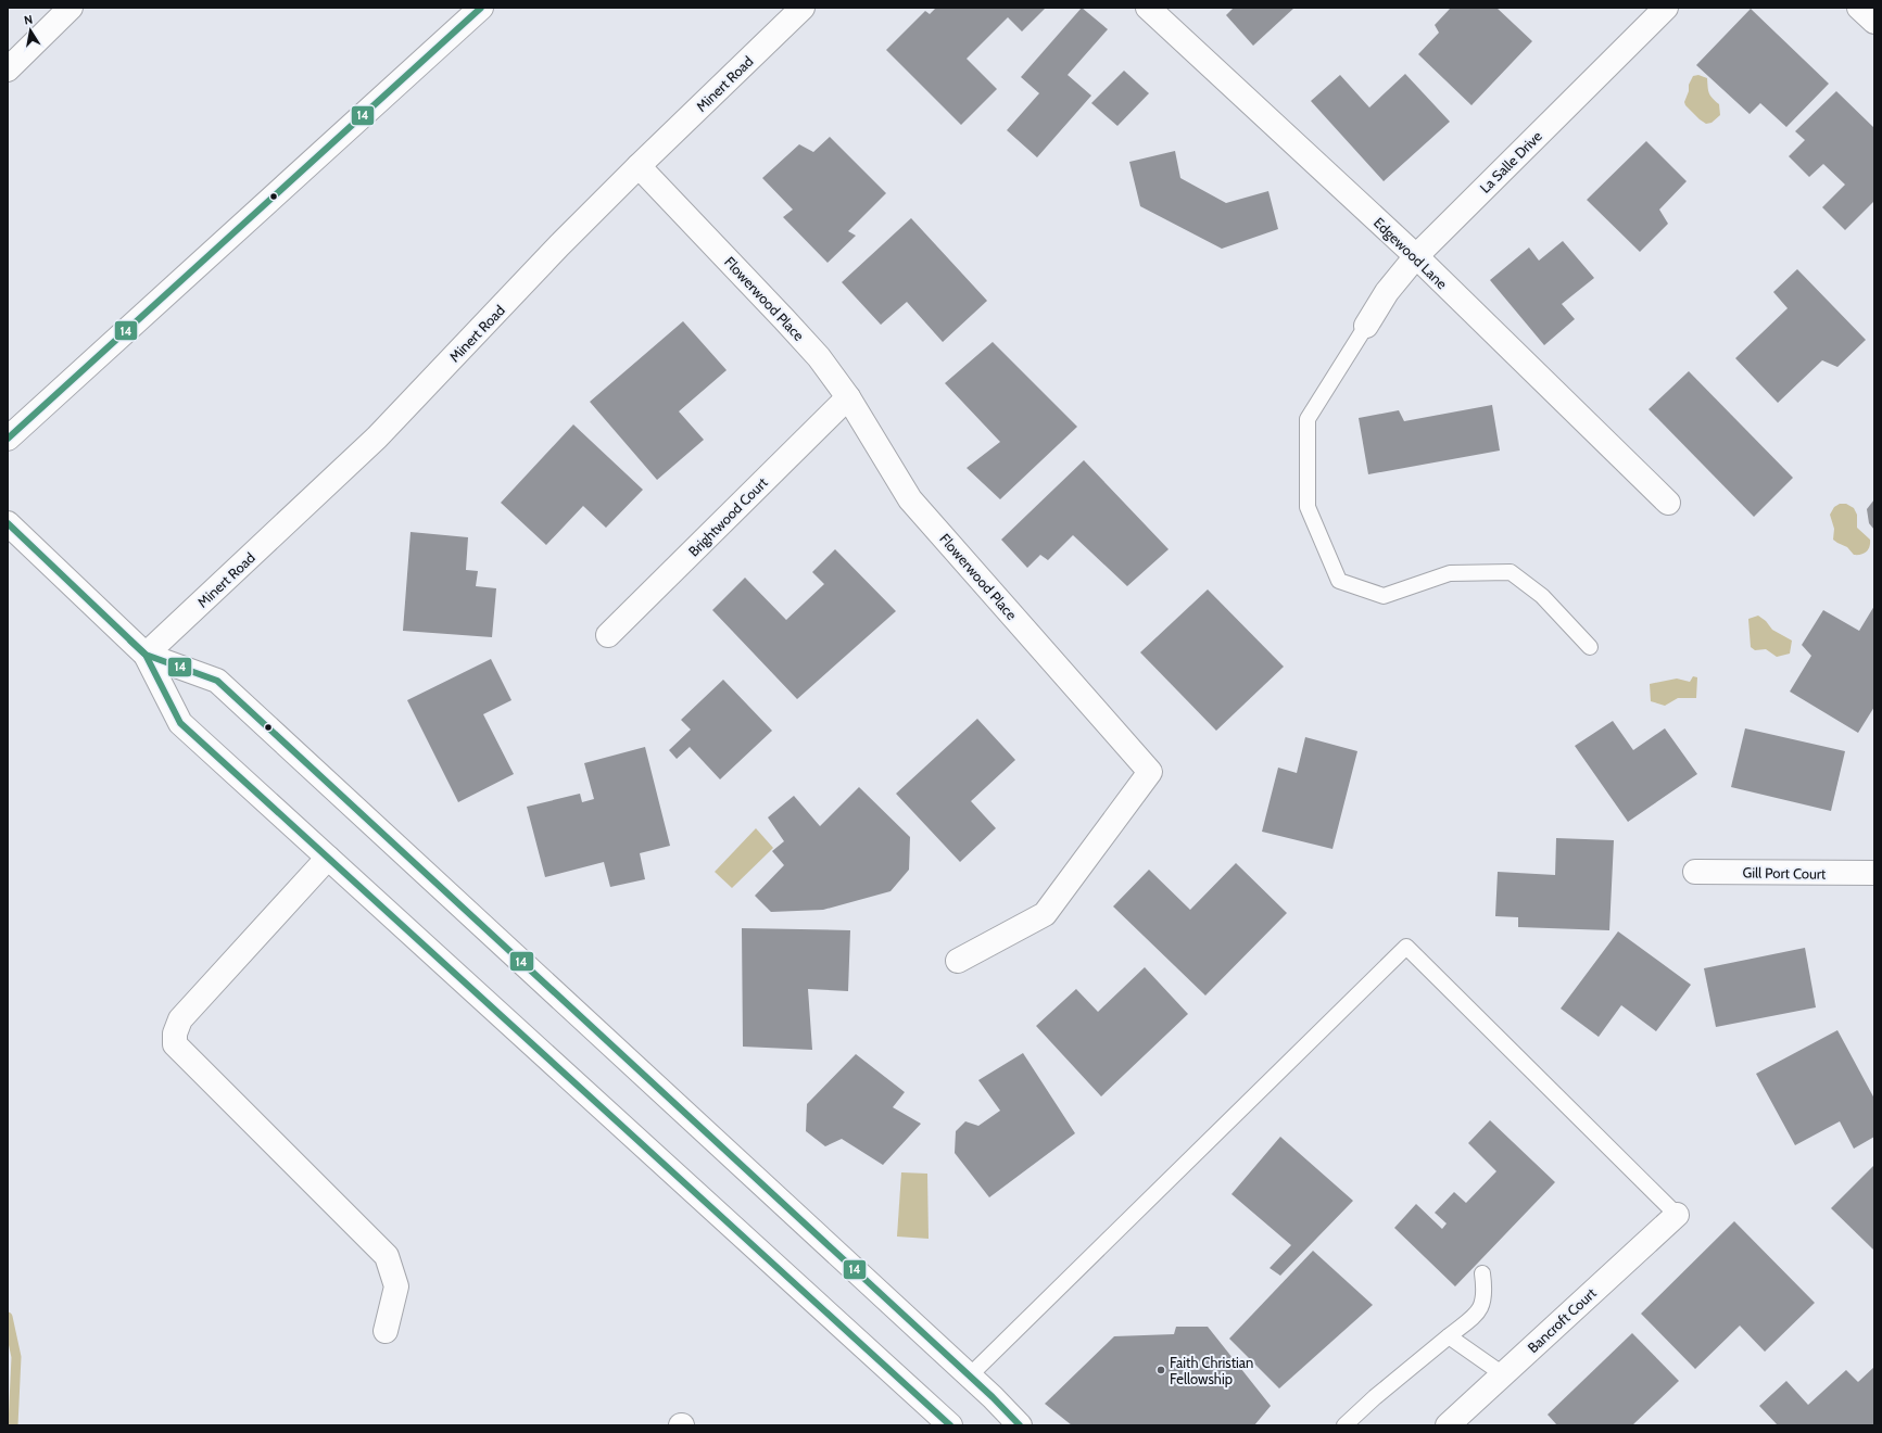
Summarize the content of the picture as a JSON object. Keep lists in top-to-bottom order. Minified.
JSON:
{"streets":{"street":["Minert Road","La Salle Drive","Edgewood Lane","Flowerwood Place","Brightwood Court","Gill Port Court","Bancroft Court"]},"crossings":[["Minert Road","Flowerwood Place"],["La Salle Drive","Edgewood Lane"],["Flowerwood Place","Brightwood Court"]],"places":["Faith Christian Fellowship"],"lines":["transit line 14"],"north":"top"}
